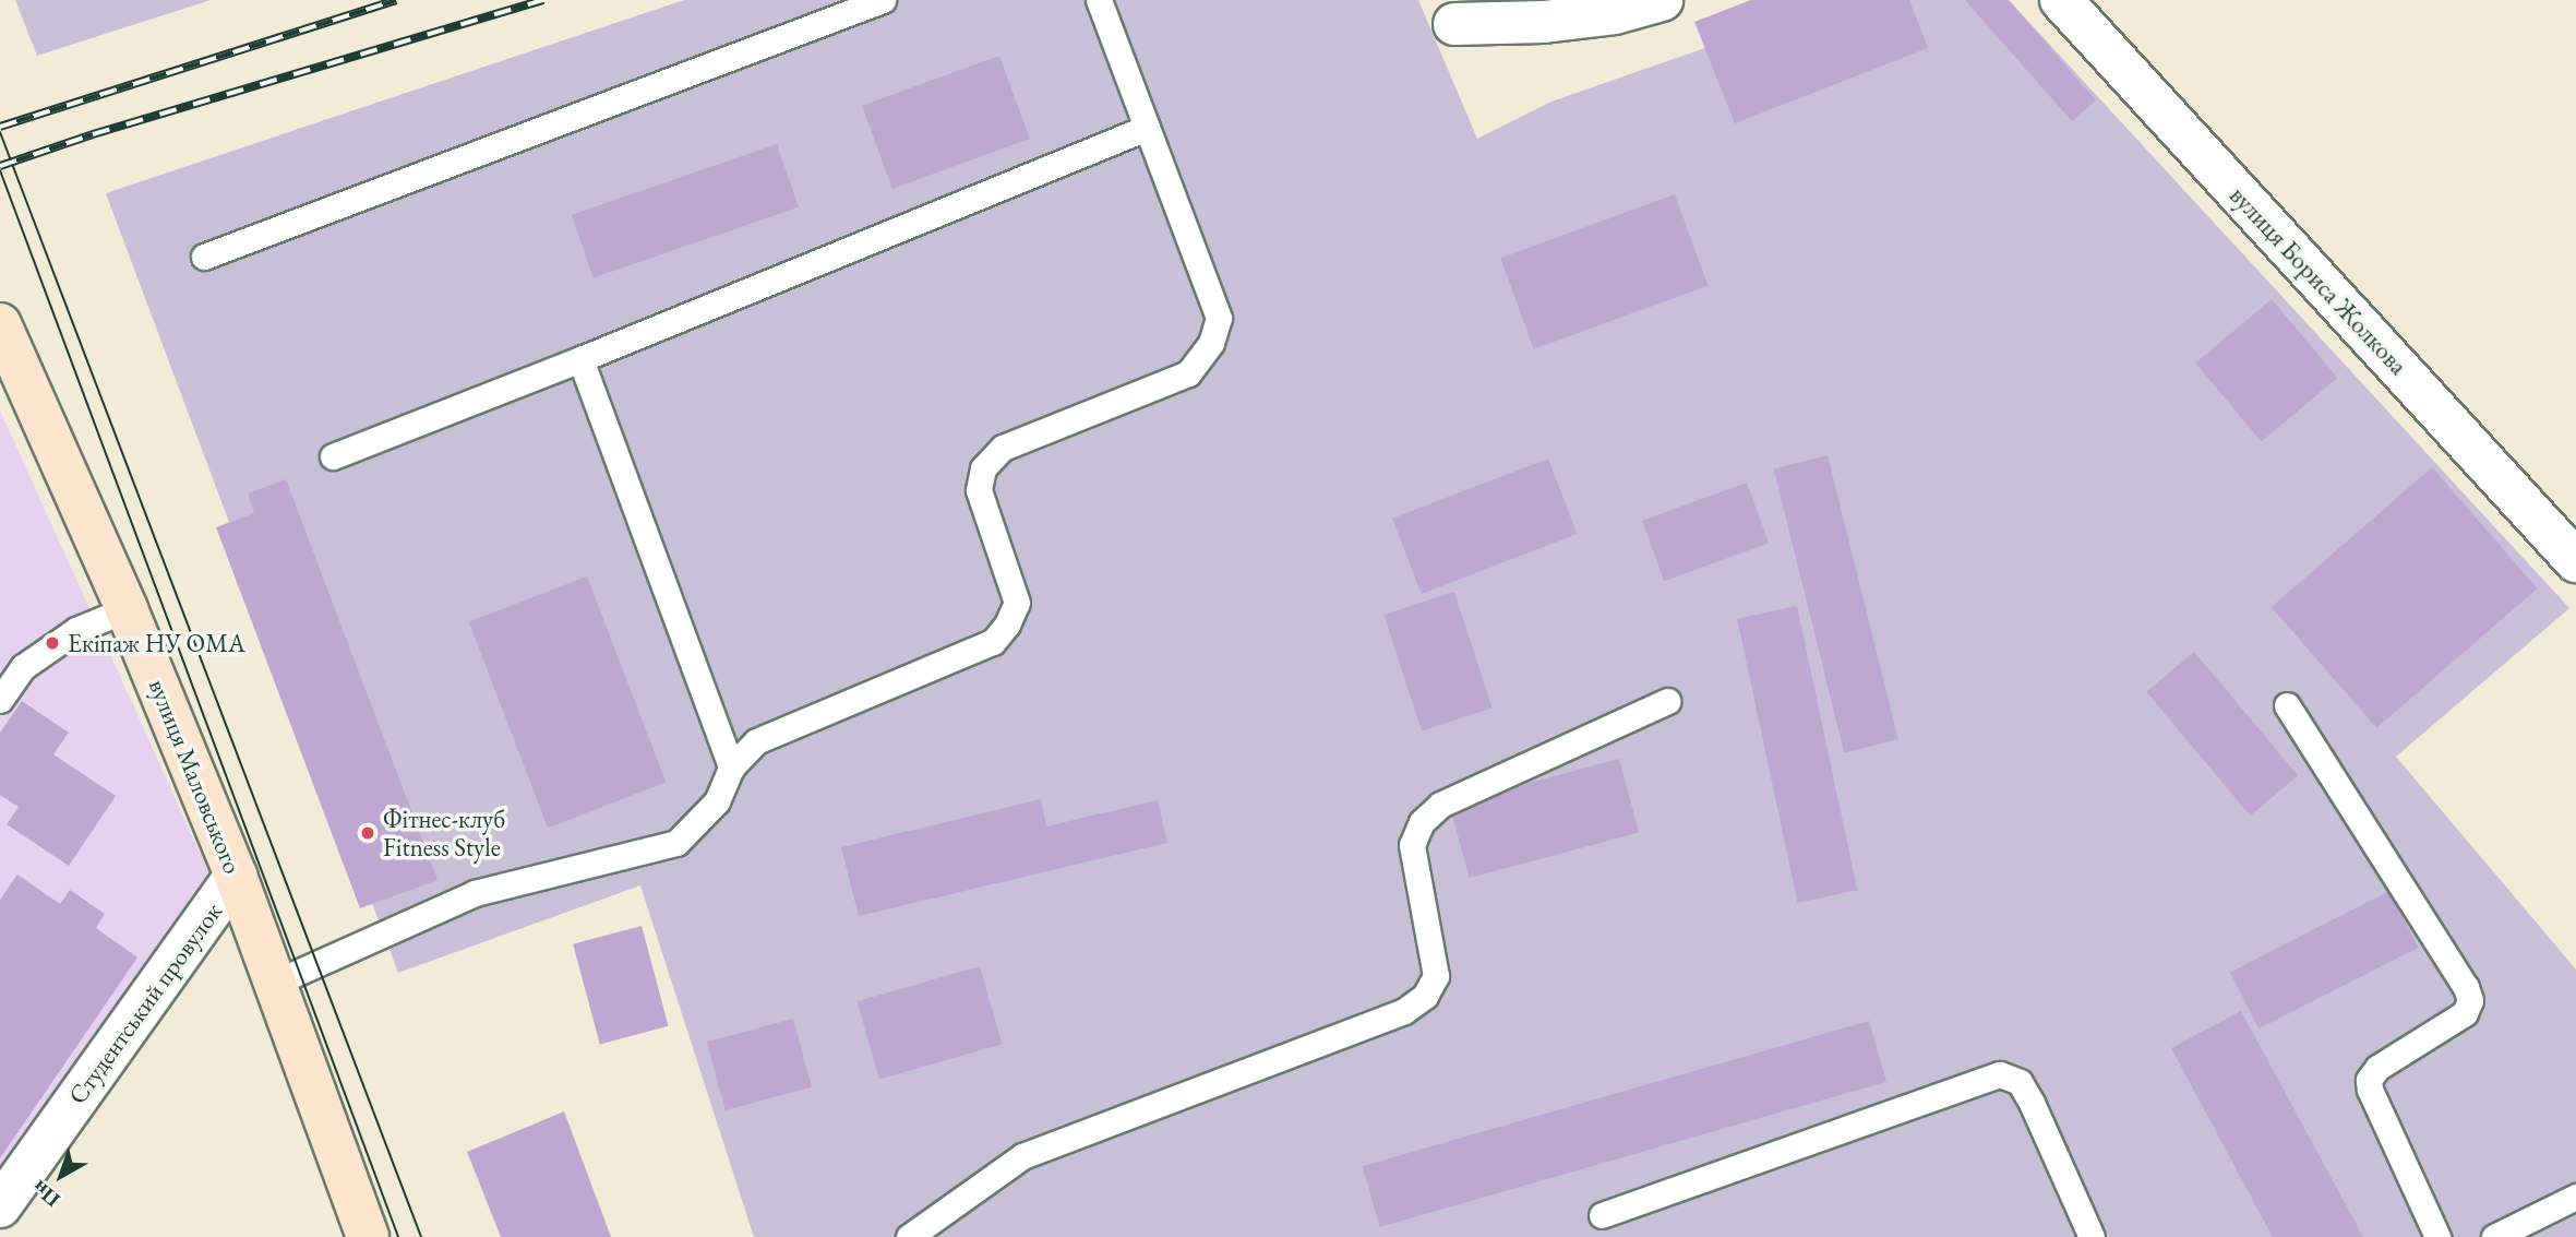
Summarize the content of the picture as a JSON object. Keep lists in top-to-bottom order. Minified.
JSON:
{"streets":{"street":["вулиця Бориса Жолкова","вулиця Маловського","Студентський провулок"]},"crossings":[["вулиця Маловського","Студентський провулок"]],"places":["Екіпаж НУ ОМА","Фітнес-клуб Fitness Style"],"north":"bottom left"}
